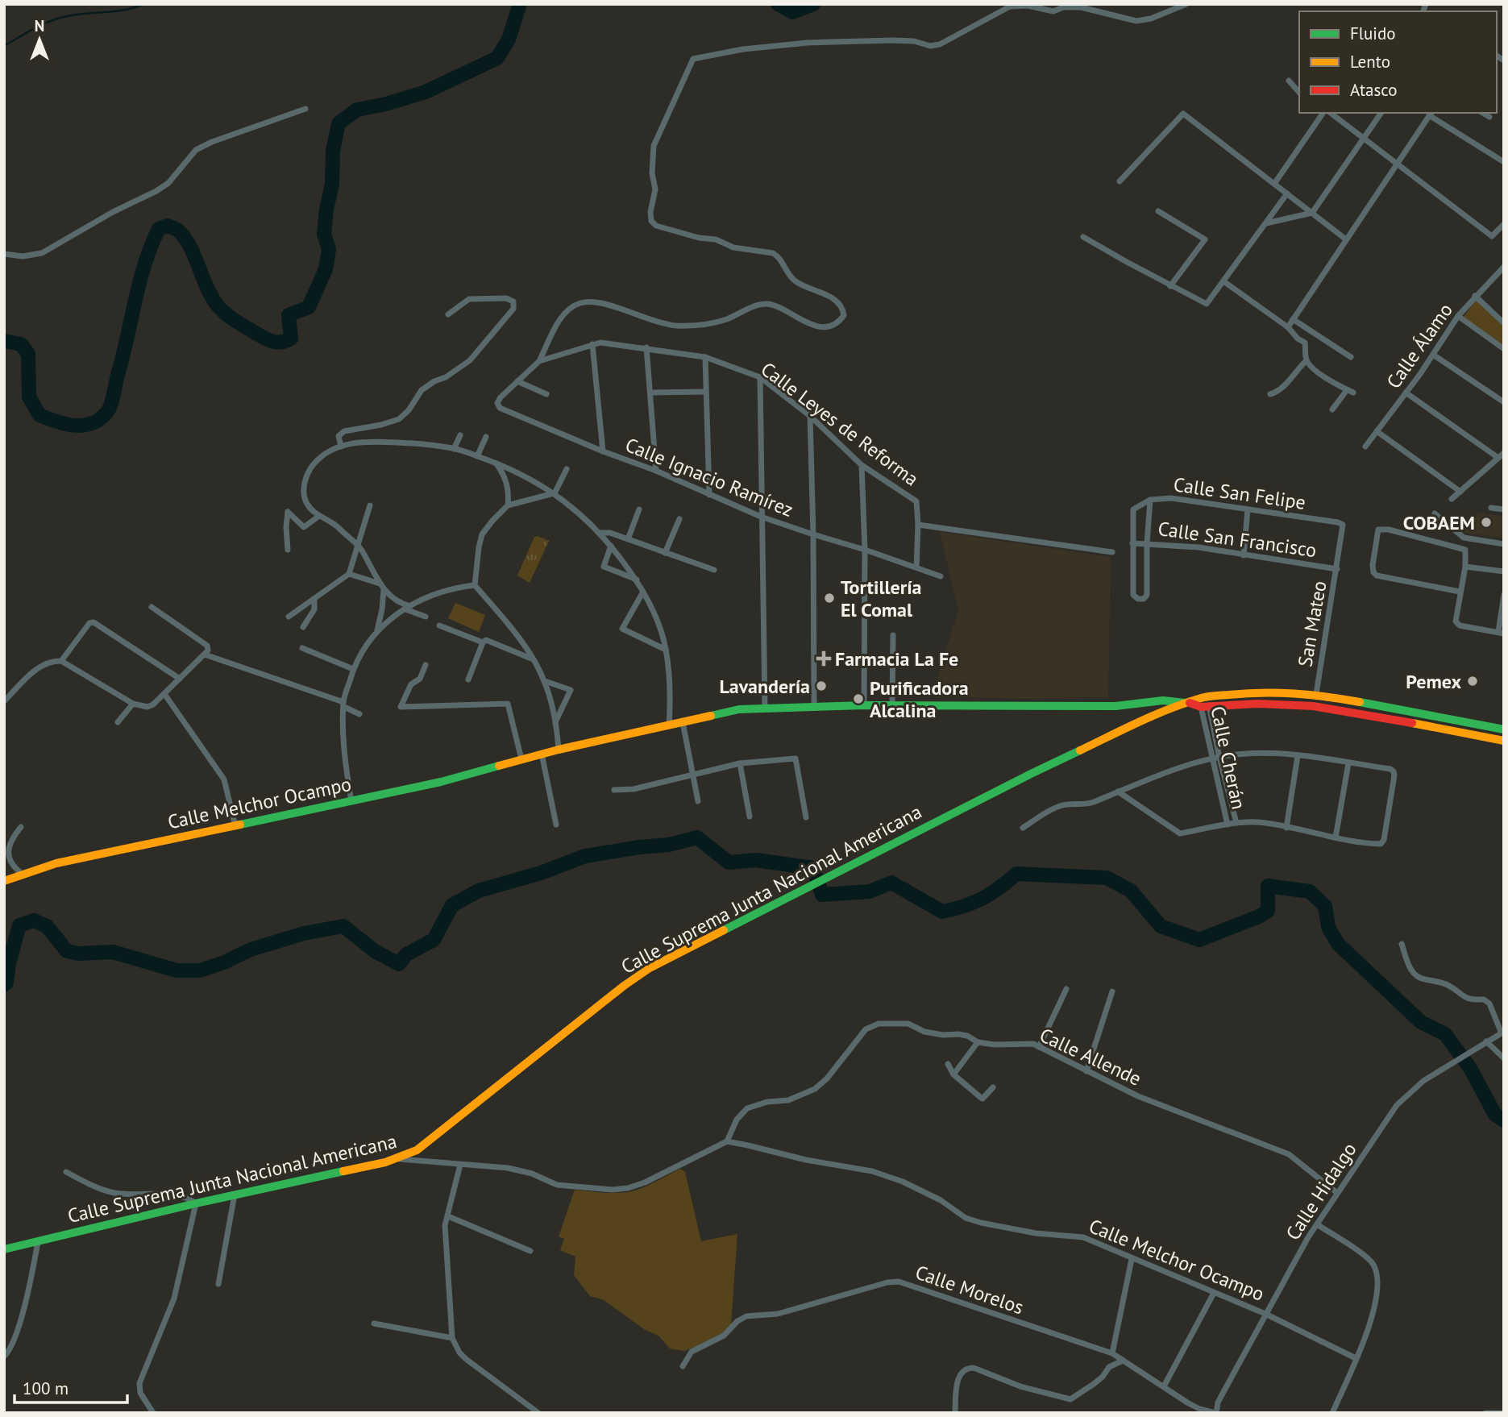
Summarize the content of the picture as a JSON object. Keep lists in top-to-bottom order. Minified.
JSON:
{"streets":{"main road":["Calle Melchor Ocampo","Calle Suprema Junta Nacional Americana"],"street":["Calle Álamo","Calle Leyes de Reforma","Calle Ignacio Ramírez","Calle San Felipe","Calle San Francisco","San Mateo","Calle Cherán","Calle Allende","Calle Hidalgo","Calle Morelos"]},"crossings":[["Calle Leyes de Reforma","Calle Ignacio Ramírez"],["Calle San Felipe","Calle San Francisco"],["Calle San Felipe","San Mateo"],["Calle San Francisco","San Mateo"],["Calle Melchor Ocampo","Calle Suprema Junta Nacional Americana"],["Calle Melchor Ocampo","Calle Allende"],["Calle Melchor Ocampo","Calle Hidalgo"],["Calle Allende","Calle Hidalgo"],["Calle Hidalgo","Calle Morelos"]],"places":{"other":["COBAEM","Tortillería El Comal","Pemex","Lavandería","Purificadora Alcalina"],"health":["Farmacia La Fe"]},"legend":["Fluido","Lento","Atasco"],"scale_bar":"100 m","north":"top"}
